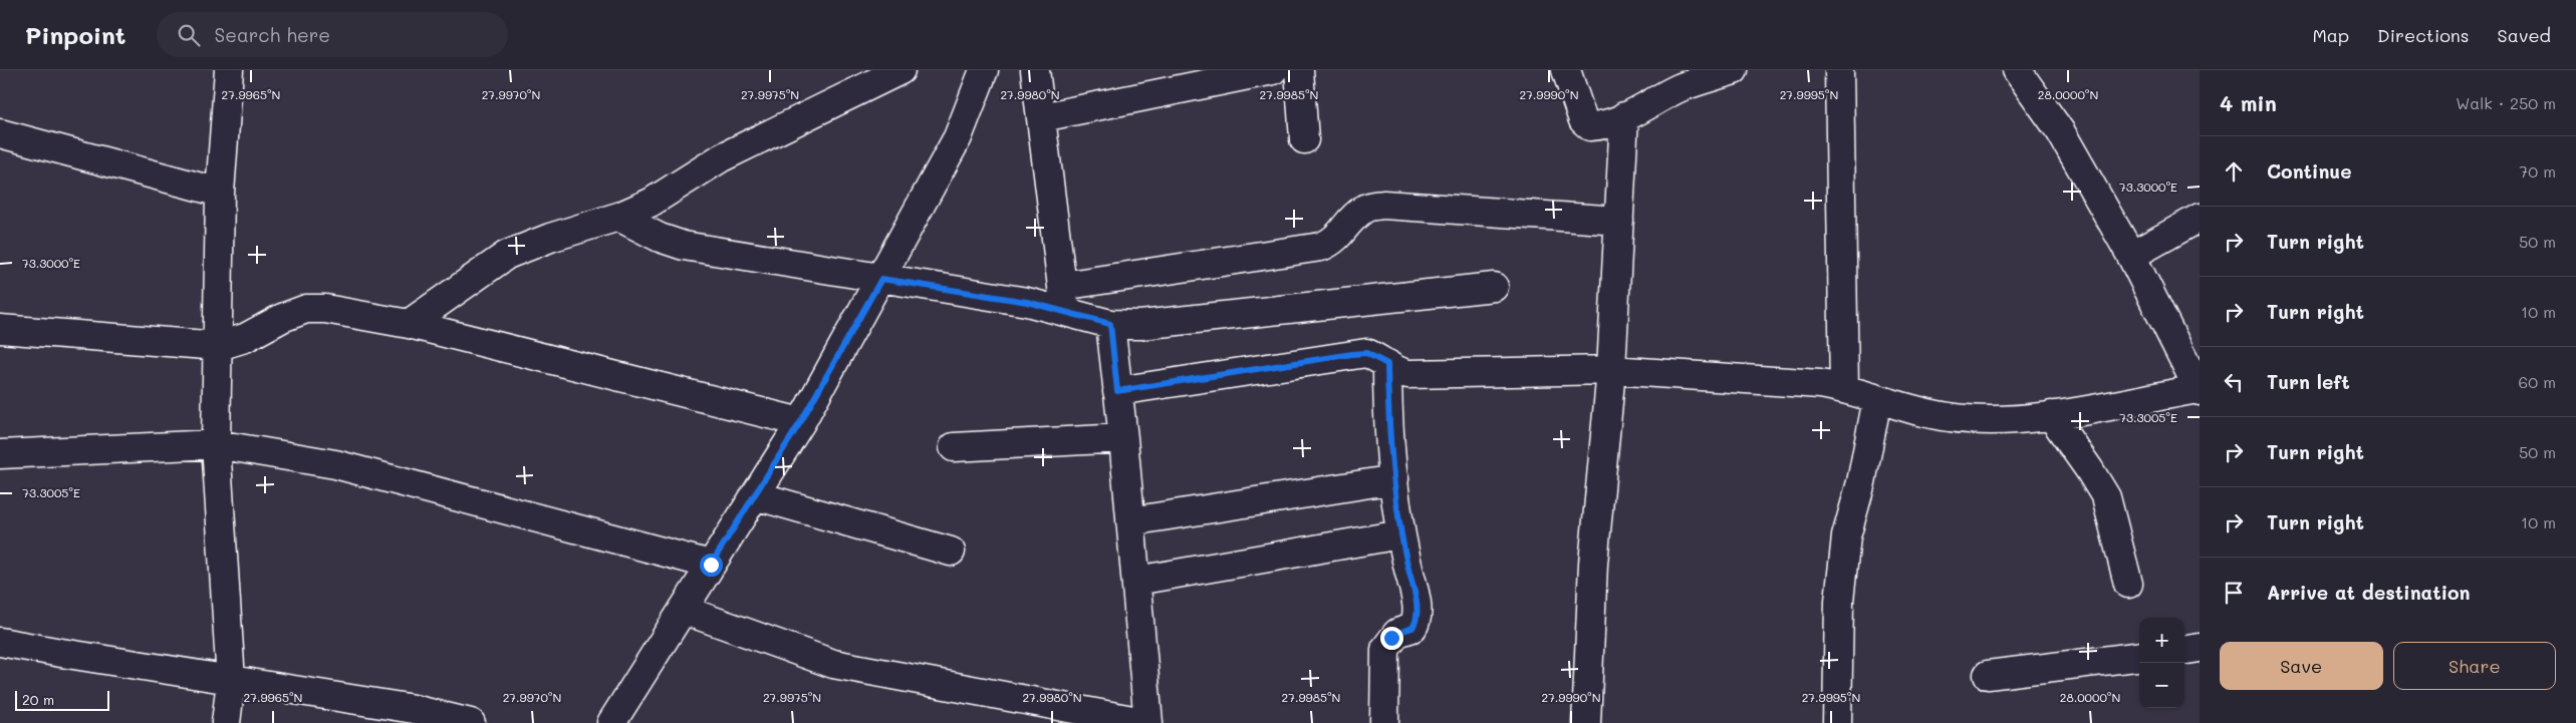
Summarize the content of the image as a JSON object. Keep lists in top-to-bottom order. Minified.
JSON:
{"scale_bar":"20 m","page":{"header":"Pinpoint","search":"Search here","nav":["Map","Directions","Saved"],"heading":["4 min","Walk · 250 m"],"list":[["Continue","70 m"],["Turn right","50 m"],["Turn right","10 m"],["Turn left","60 m"],["Turn right","50 m"],["Turn right","10 m"],"Arrive at destination"],"map_buttons":["+","−"],"buttons":["Save","Share"],"scale":"20 m"},"coordinates":["27.9965°N","27.9970°N","27.9975°N","27.9980°N","27.9985°N","27.9990°N","27.9995°N","28.0000°N","73.3000°E","73.3005°E"]}
